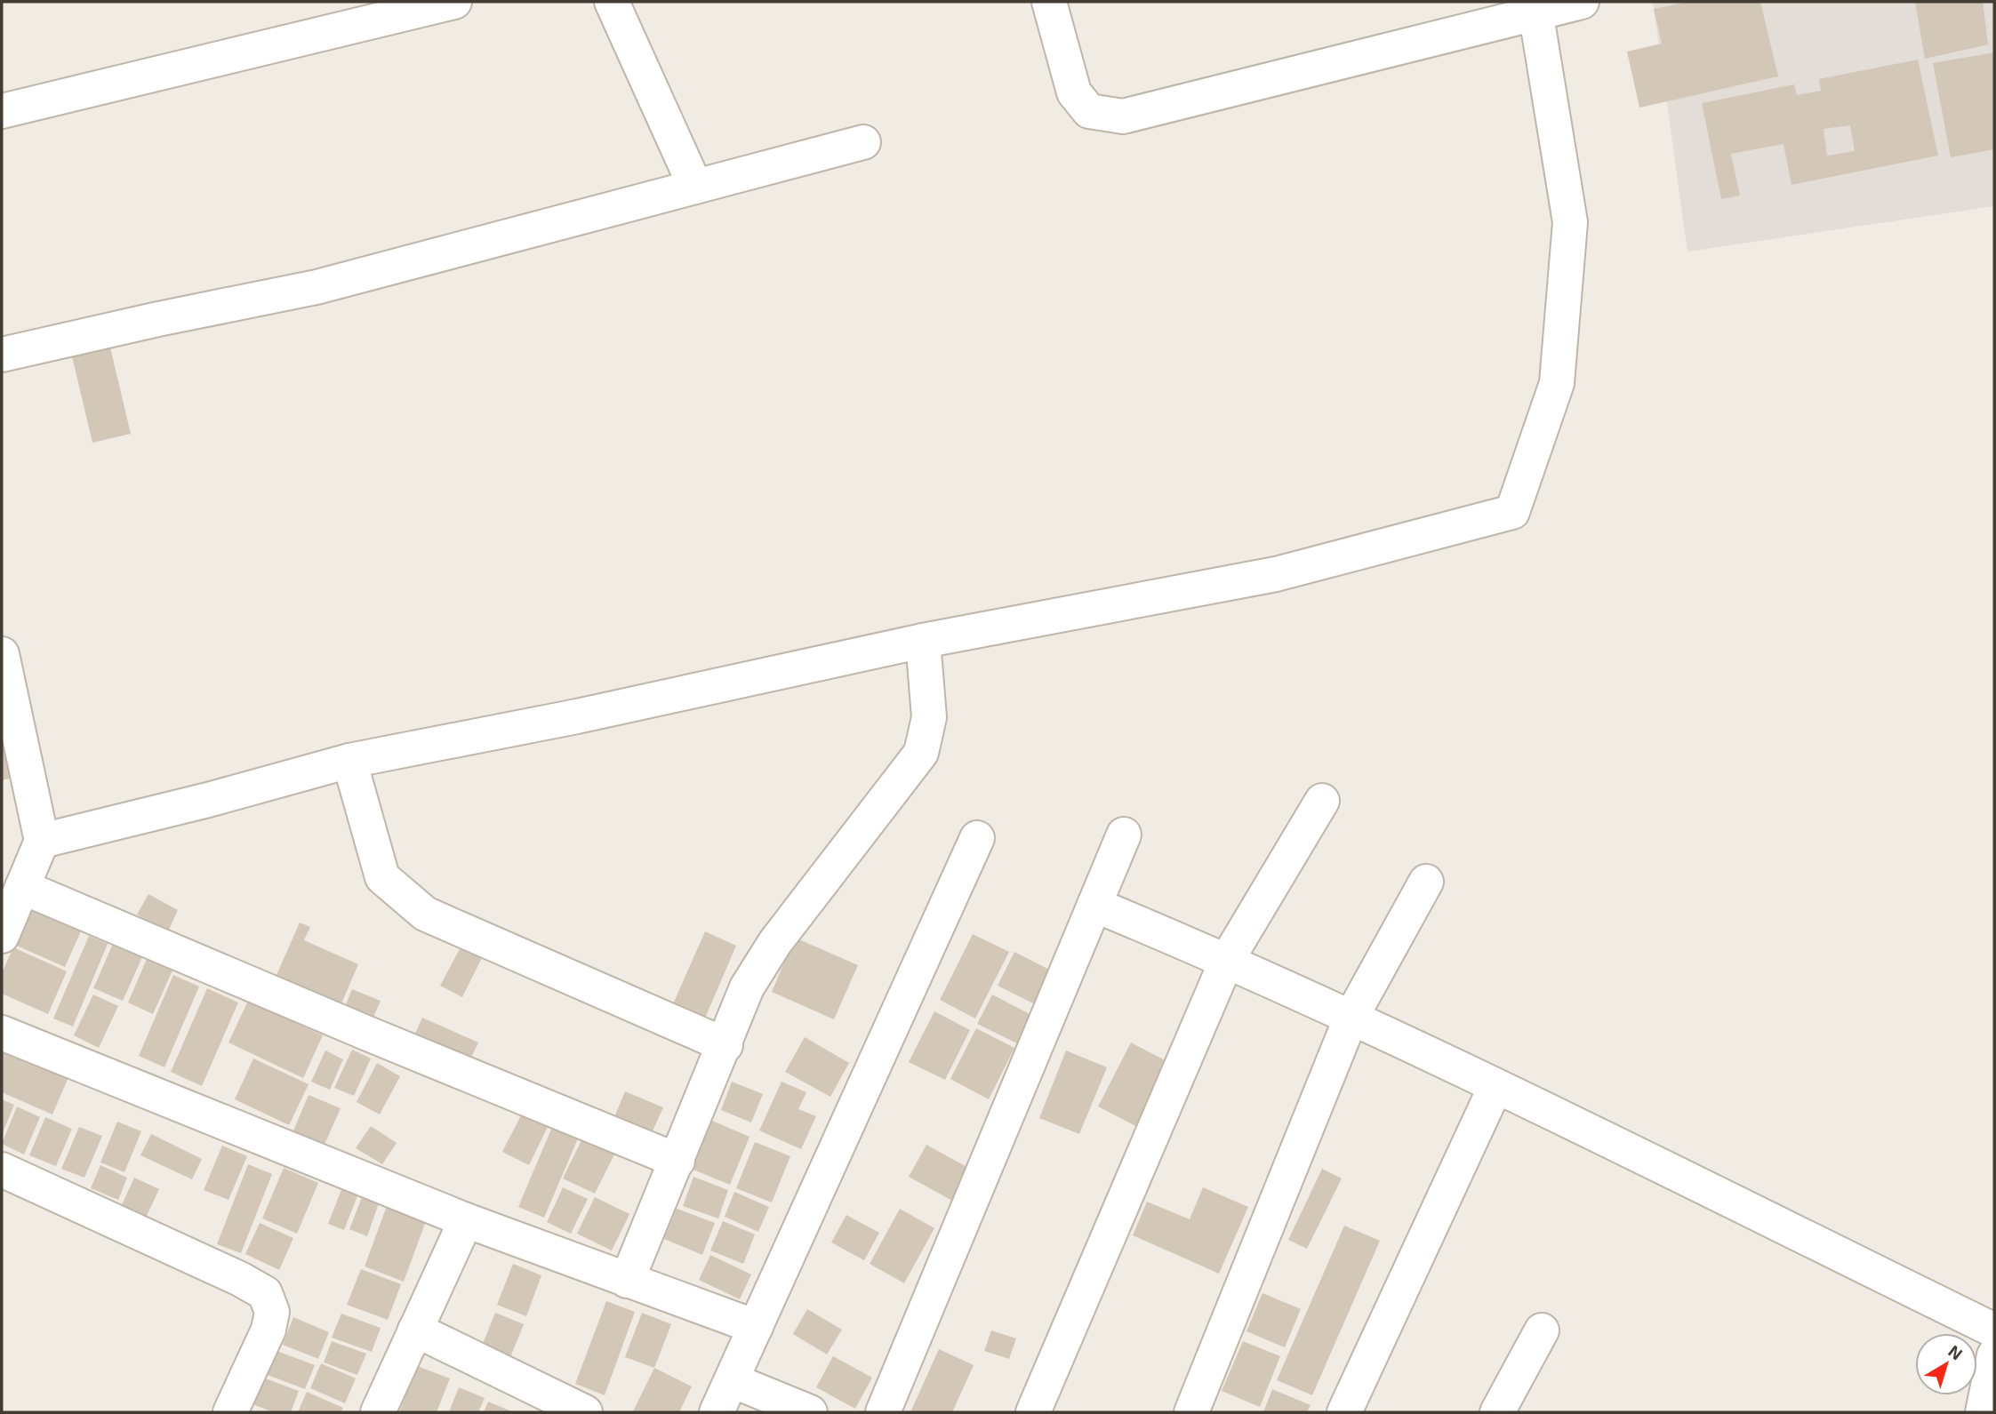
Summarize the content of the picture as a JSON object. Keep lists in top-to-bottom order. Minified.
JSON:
{"north":"top right"}
